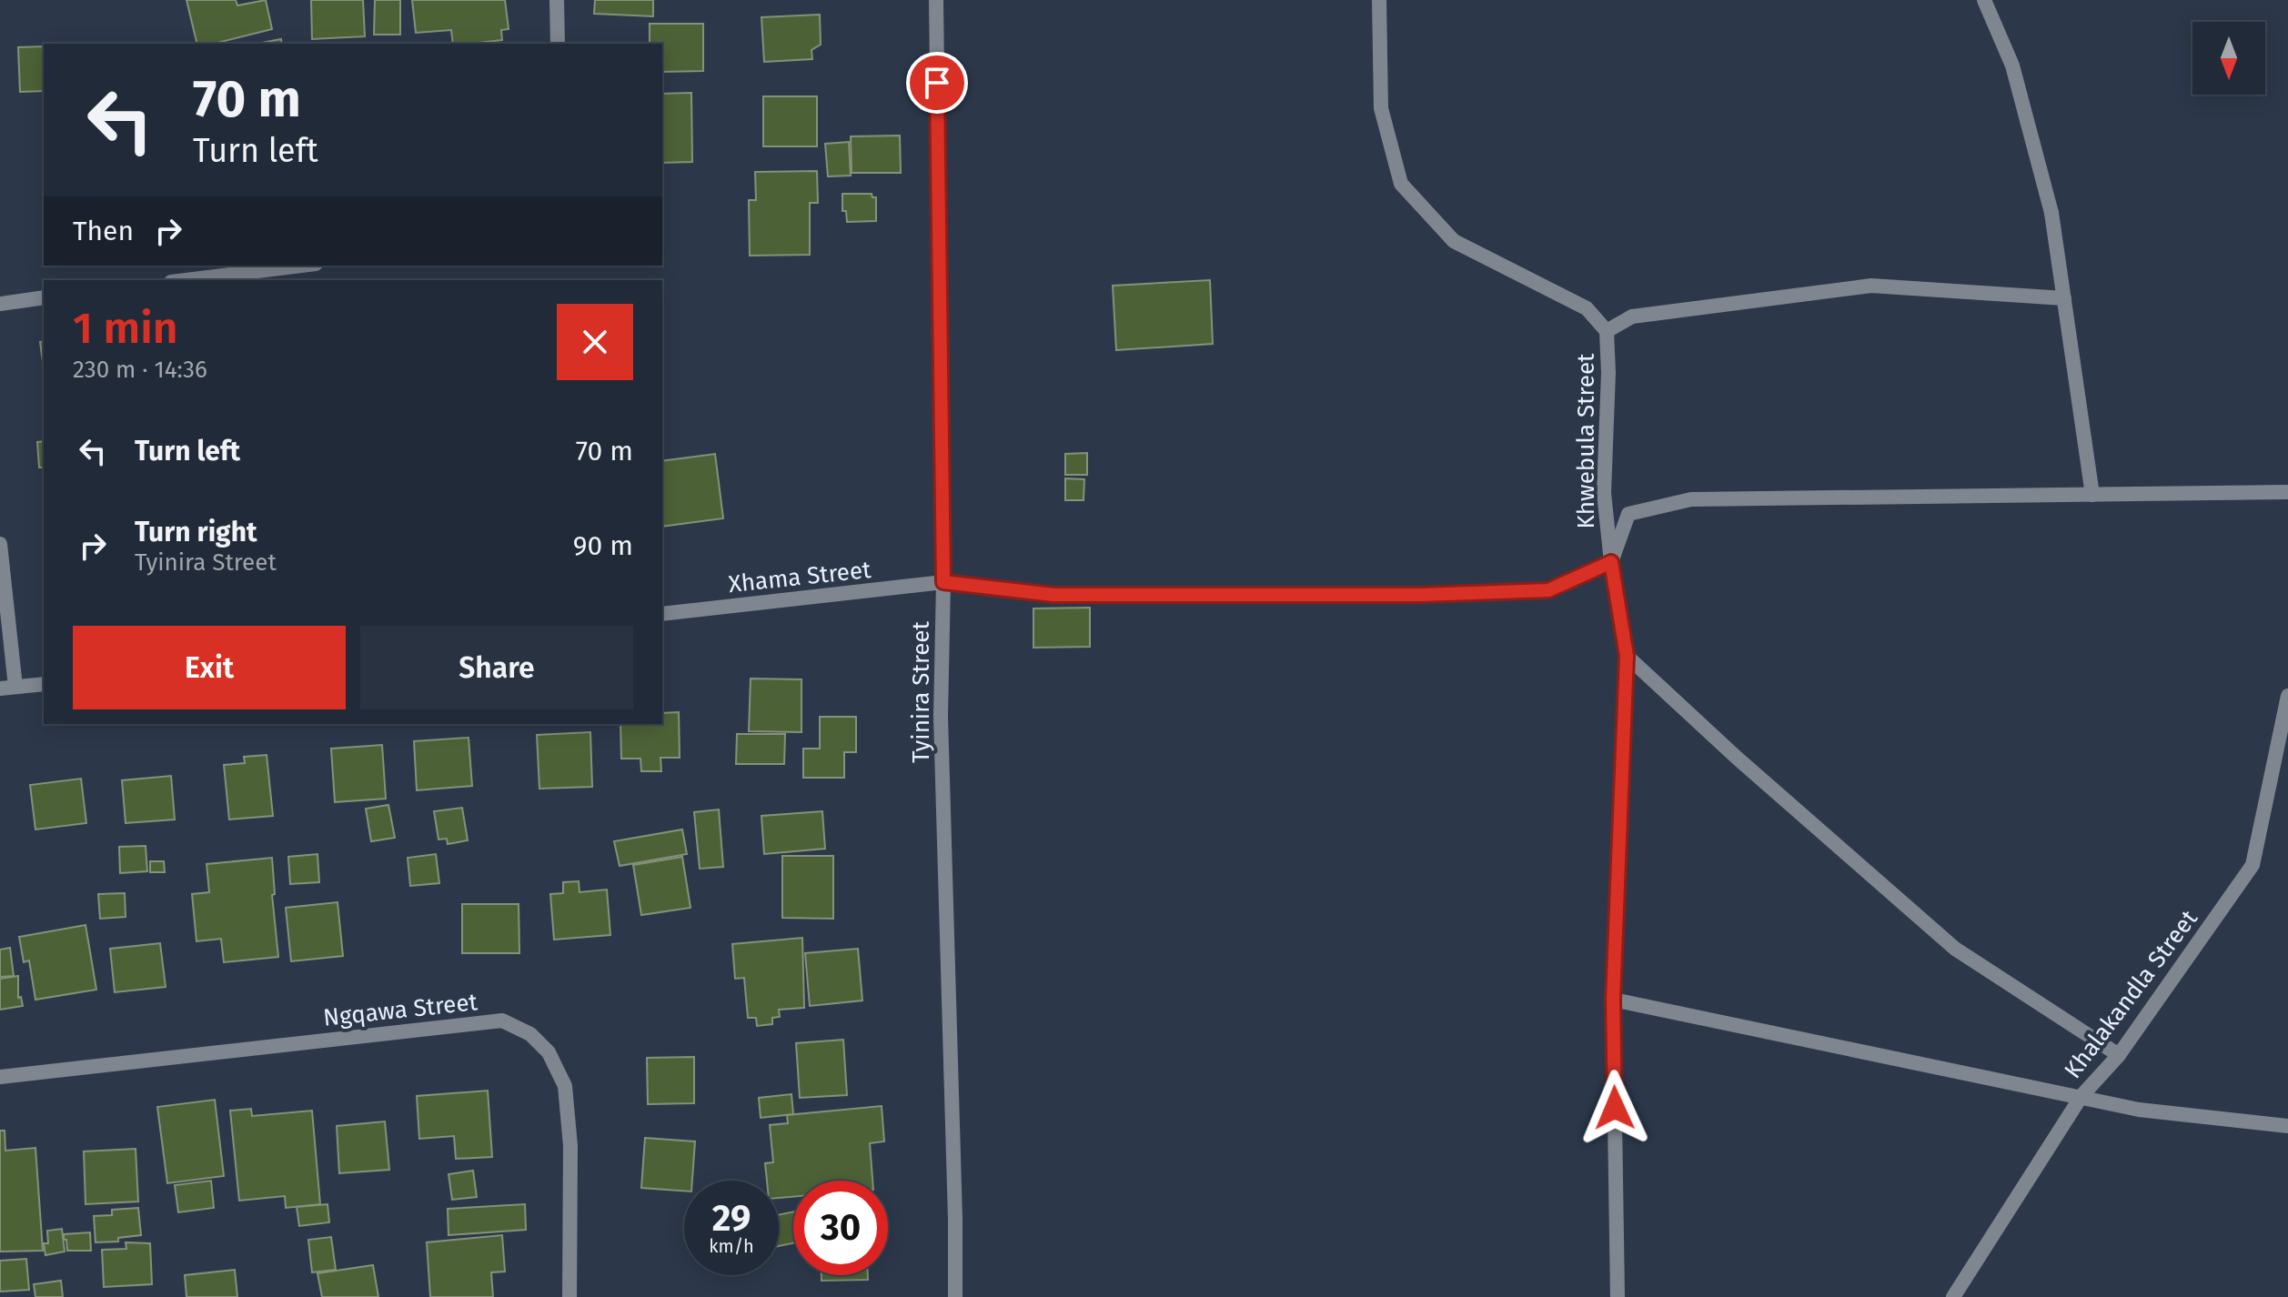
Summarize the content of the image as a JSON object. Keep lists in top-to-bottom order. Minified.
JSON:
{"streets":{"street":["Khwebula Street","Xhama Street","Tyinira Street","Khalakandla Street","Ngqawa Street"]},"crossings":[["Khwebula Street","Xhama Street"],["Xhama Street","Tyinira Street"]],"north":"bottom","page":{"turn":["70 m","Turn left"],"then":"Then","heading":["1 min","230 m · 14:36"],"list":[{"name":"Turn left","value":"70 m"},{"name":"Turn right","note":"Tyinira Street","value":"90 m"}],"buttons":["Exit","Share"],"speed":"29 km/h","limit":"30"}}
